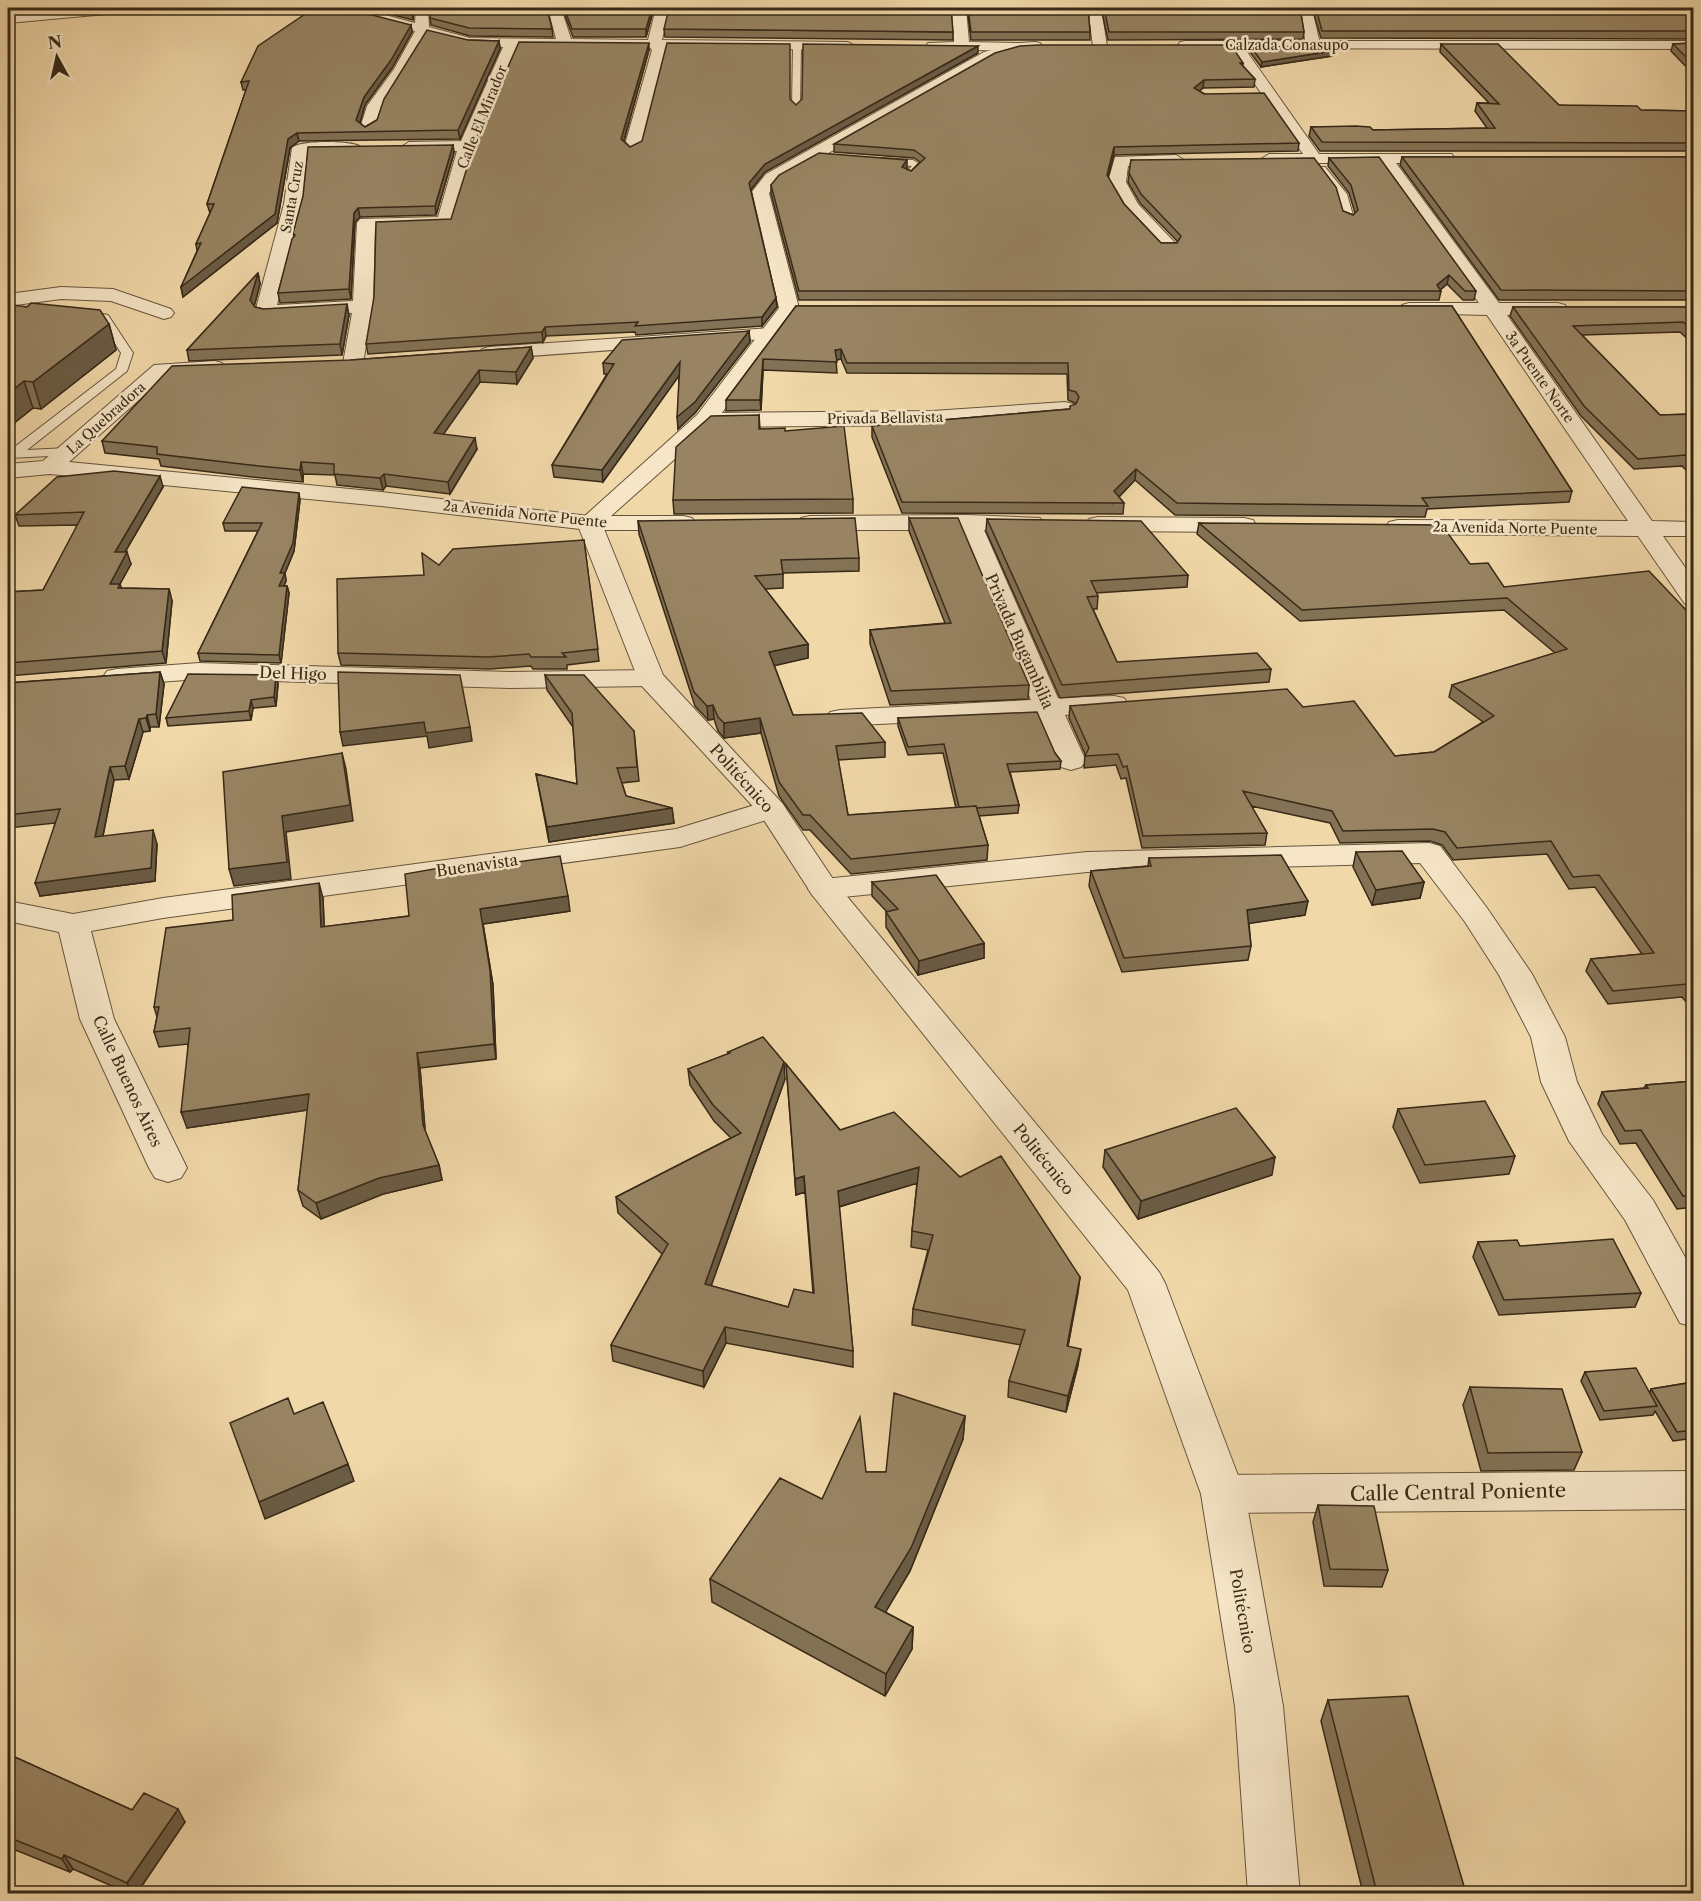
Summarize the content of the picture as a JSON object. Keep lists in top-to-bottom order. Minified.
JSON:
{"streets":{"street":["Calzada Conasupo","Calle El Mirador","Santa Cruz","3a Puente Norte","La Quebradora","Privada Bellavista","2a Avenida Norte Puente","Privada Bugambilia","Del Higo","Politécnico","Buenavista","Calle Buenos Aires","Calle Central Poniente"]},"crossings":[["Calle El Mirador","Santa Cruz"],["3a Puente Norte","2a Avenida Norte Puente"],["La Quebradora","2a Avenida Norte Puente"],["2a Avenida Norte Puente","Politécnico"],["Del Higo","Politécnico"],["Politécnico","Buenavista"],["Politécnico","Calle Central Poniente"],["Buenavista","Calle Buenos Aires"]],"north":"top"}
